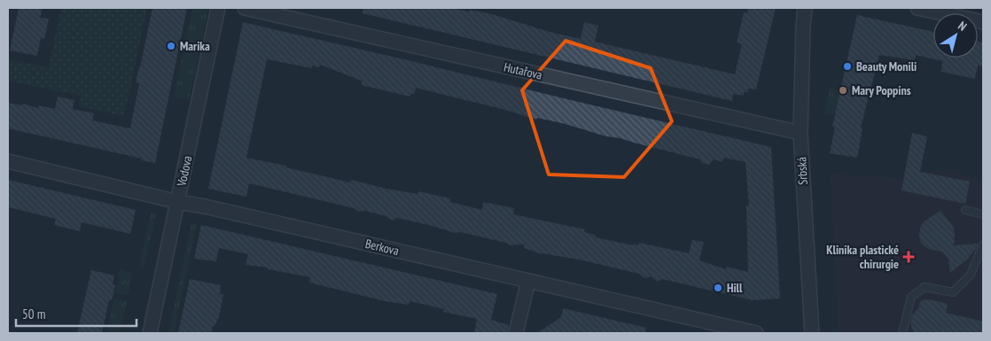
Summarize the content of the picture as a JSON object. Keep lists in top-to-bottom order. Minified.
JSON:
{"streets":{"street":["Hutařova","Vodova","Srbská","Berkova"]},"crossings":[["Hutařova","Srbská"],["Vodova","Berkova"]],"places":{"other":["Marika","Beauty Monili","Mary Poppins","Hill"],"health":["Klinika plastické chirurgie"]},"scale_bar":"50 m","north":"top right"}
